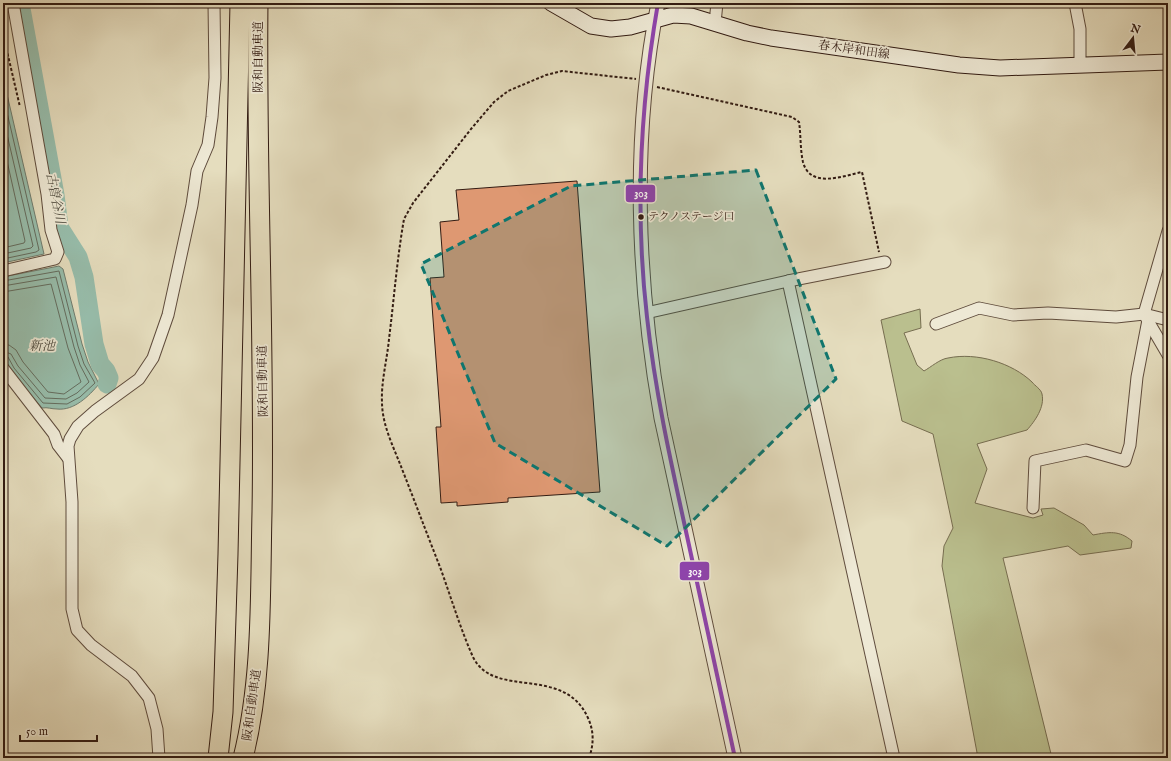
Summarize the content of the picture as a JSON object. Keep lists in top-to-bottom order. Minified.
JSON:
{"streets":{"highway":["阪和自動車道"],"main road":["春木岸和田線"]},"water":["古曽谷川","新池"],"places":["テクノステージ口"],"lines":["transit line 303"],"scale_bar":"50 m","north":"top"}
